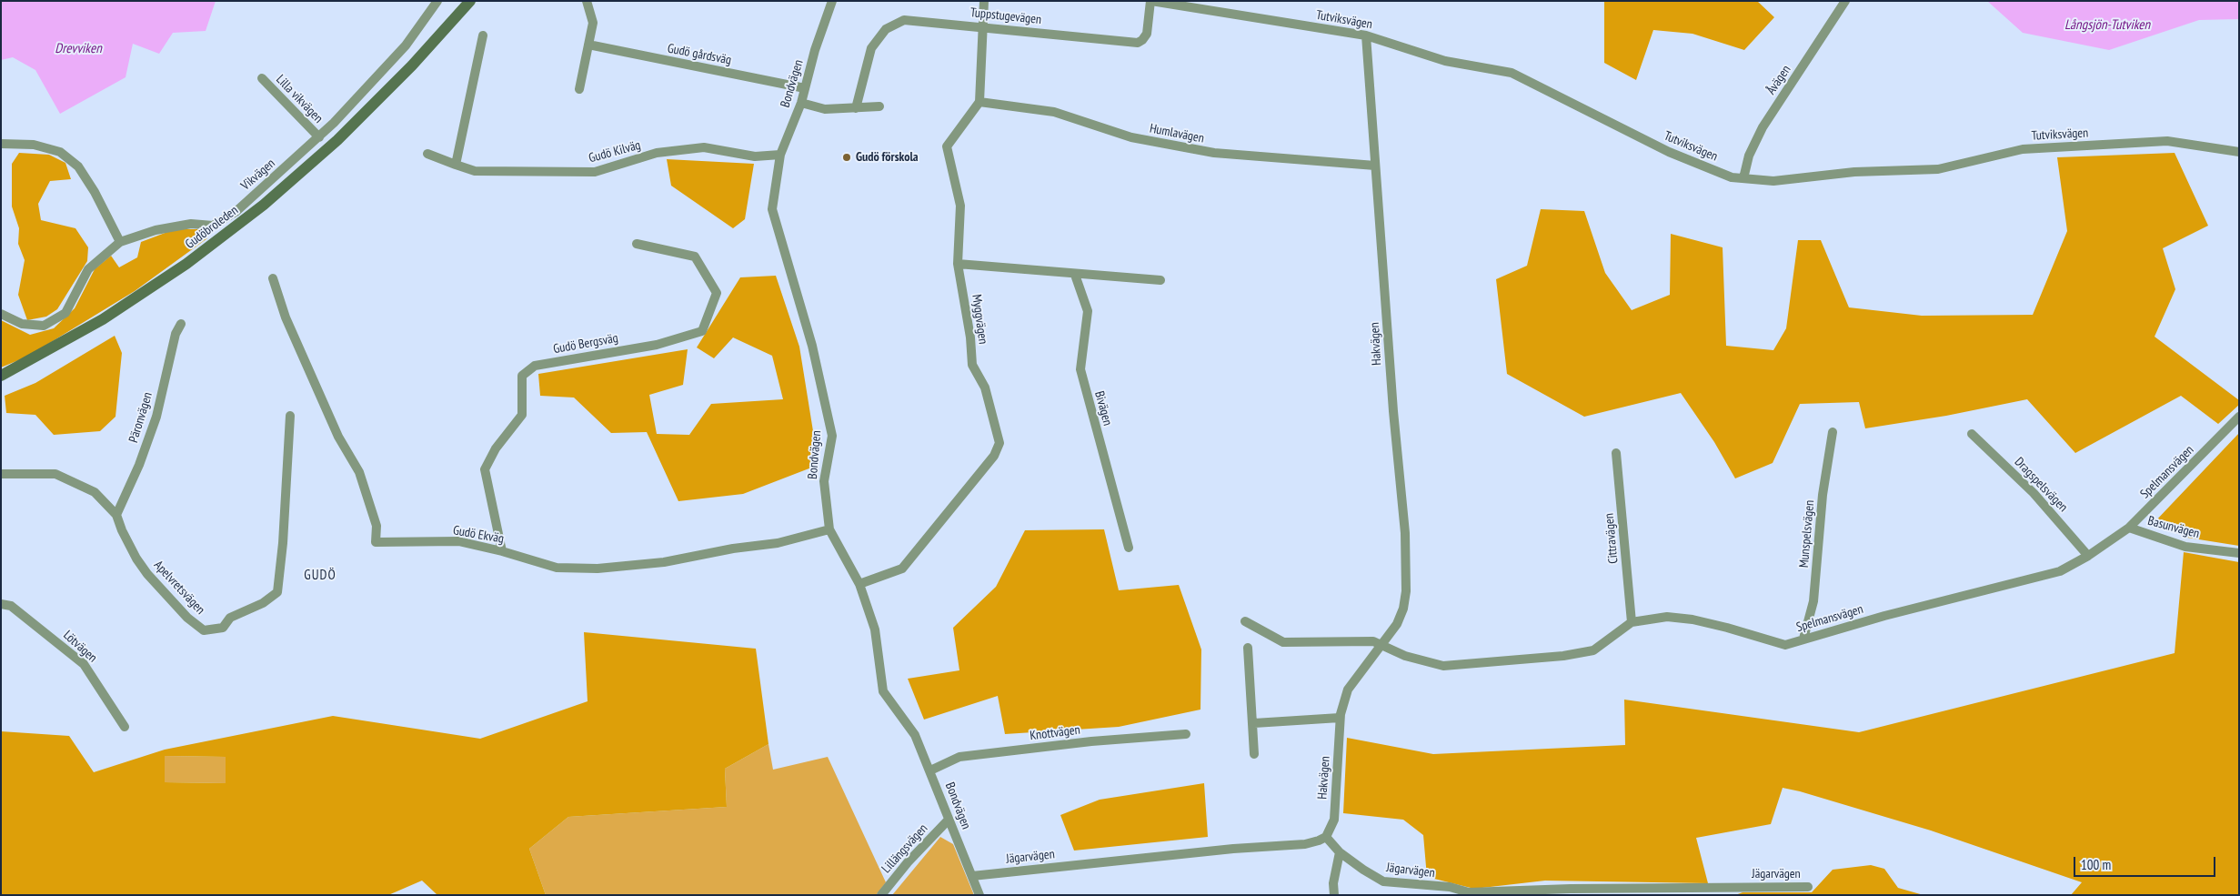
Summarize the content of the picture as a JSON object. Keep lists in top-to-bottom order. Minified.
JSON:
{"streets":{"main road":["Gudöbroleden"],"street":["Tuppstugevägen","Tutviksvägen","Gudö gårdsväg","Åvägen","Bondvägen","Lilla vikvägen","Humlavägen","Gudö Kilväg","Vikvägen","Myggvägen","Gudö Bergsväg","Hakvägen","Bivägen","Päronvägen","Spelmansvägen","Dragspelsvägen","Basunvägen","Munspelsvägen","Gudö Ekväg","Cittravägen","Apelvretsvägen","Lötvägen","Knottvägen","Lillängsvägen","Jägarvägen"]},"crossings":[["Tuppstugevägen","Tutviksvägen"],["Tutviksvägen","Åvägen"],["Tutviksvägen","Hakvägen"],["Gudö gårdsväg","Bondvägen"],["Bondvägen","Gudö Kilväg"],["Bondvägen","Myggvägen"],["Bondvägen","Gudö Ekväg"],["Bondvägen","Knottvägen"],["Bondvägen","Lillängsvägen"],["Bondvägen","Jägarvägen"],["Lilla vikvägen","Vikvägen"],["Humlavägen","Myggvägen"],["Humlavägen","Hakvägen"],["Gudö Bergsväg","Gudö Ekväg"],["Hakvägen","Spelmansvägen"],["Hakvägen","Jägarvägen"],["Päronvägen","Apelvretsvägen"],["Spelmansvägen","Dragspelsvägen"],["Spelmansvägen","Basunvägen"],["Spelmansvägen","Munspelsvägen"],["Spelmansvägen","Cittravägen"]],"districts":["GUDÖ"],"water":["Långsjön-Tutviken","Drevviken"],"places":["Gudö förskola"],"scale_bar":"100 m"}
